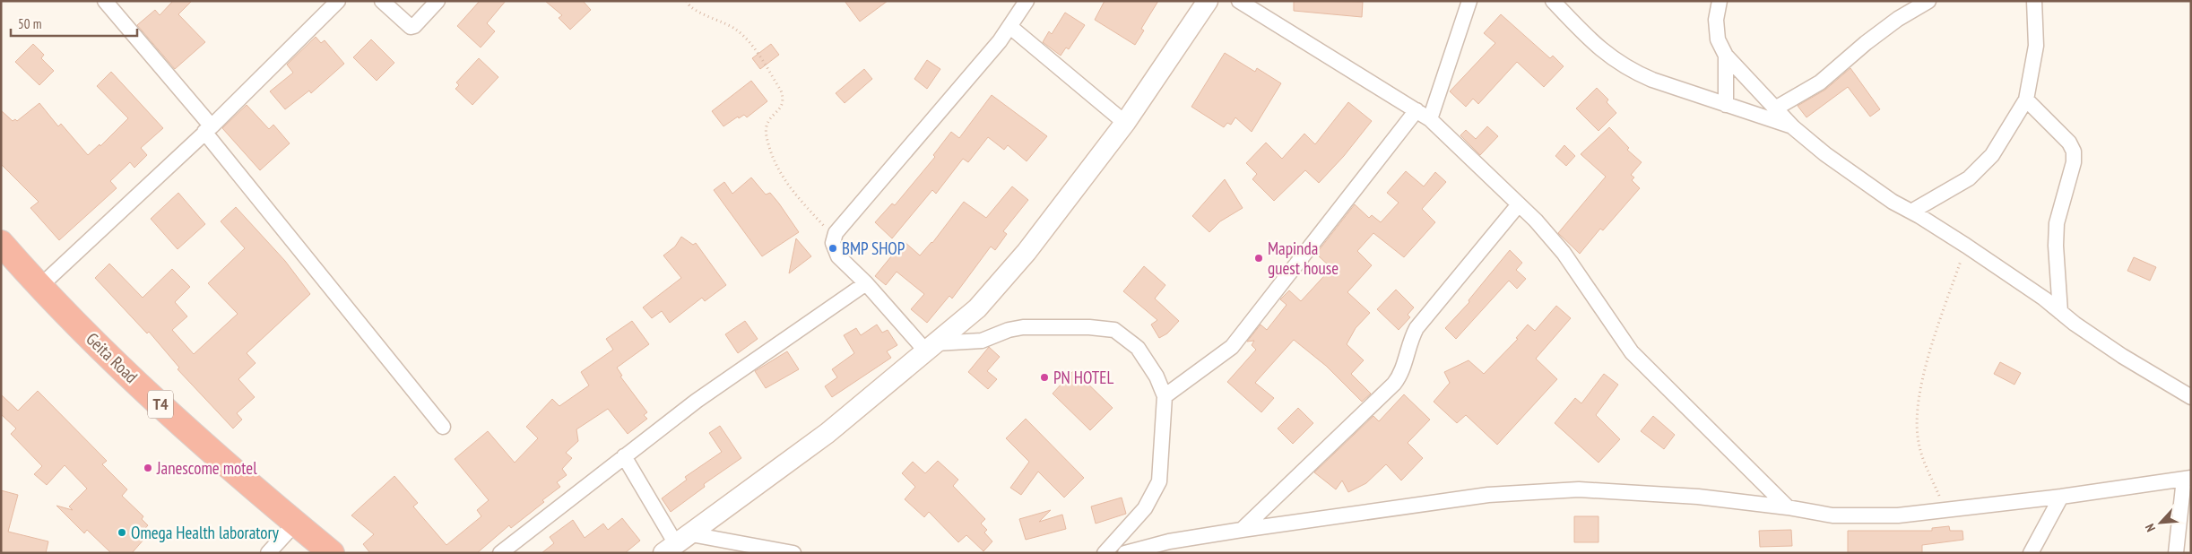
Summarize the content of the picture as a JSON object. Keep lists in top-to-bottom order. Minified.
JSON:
{"streets":{"highway":["Geita Road","T4"]},"places":["BMP SHOP","Mapinda guest house","PN HOTEL","Janescome motel","Omega Health laboratory"],"scale_bar":"50 m","north":"bottom left"}
